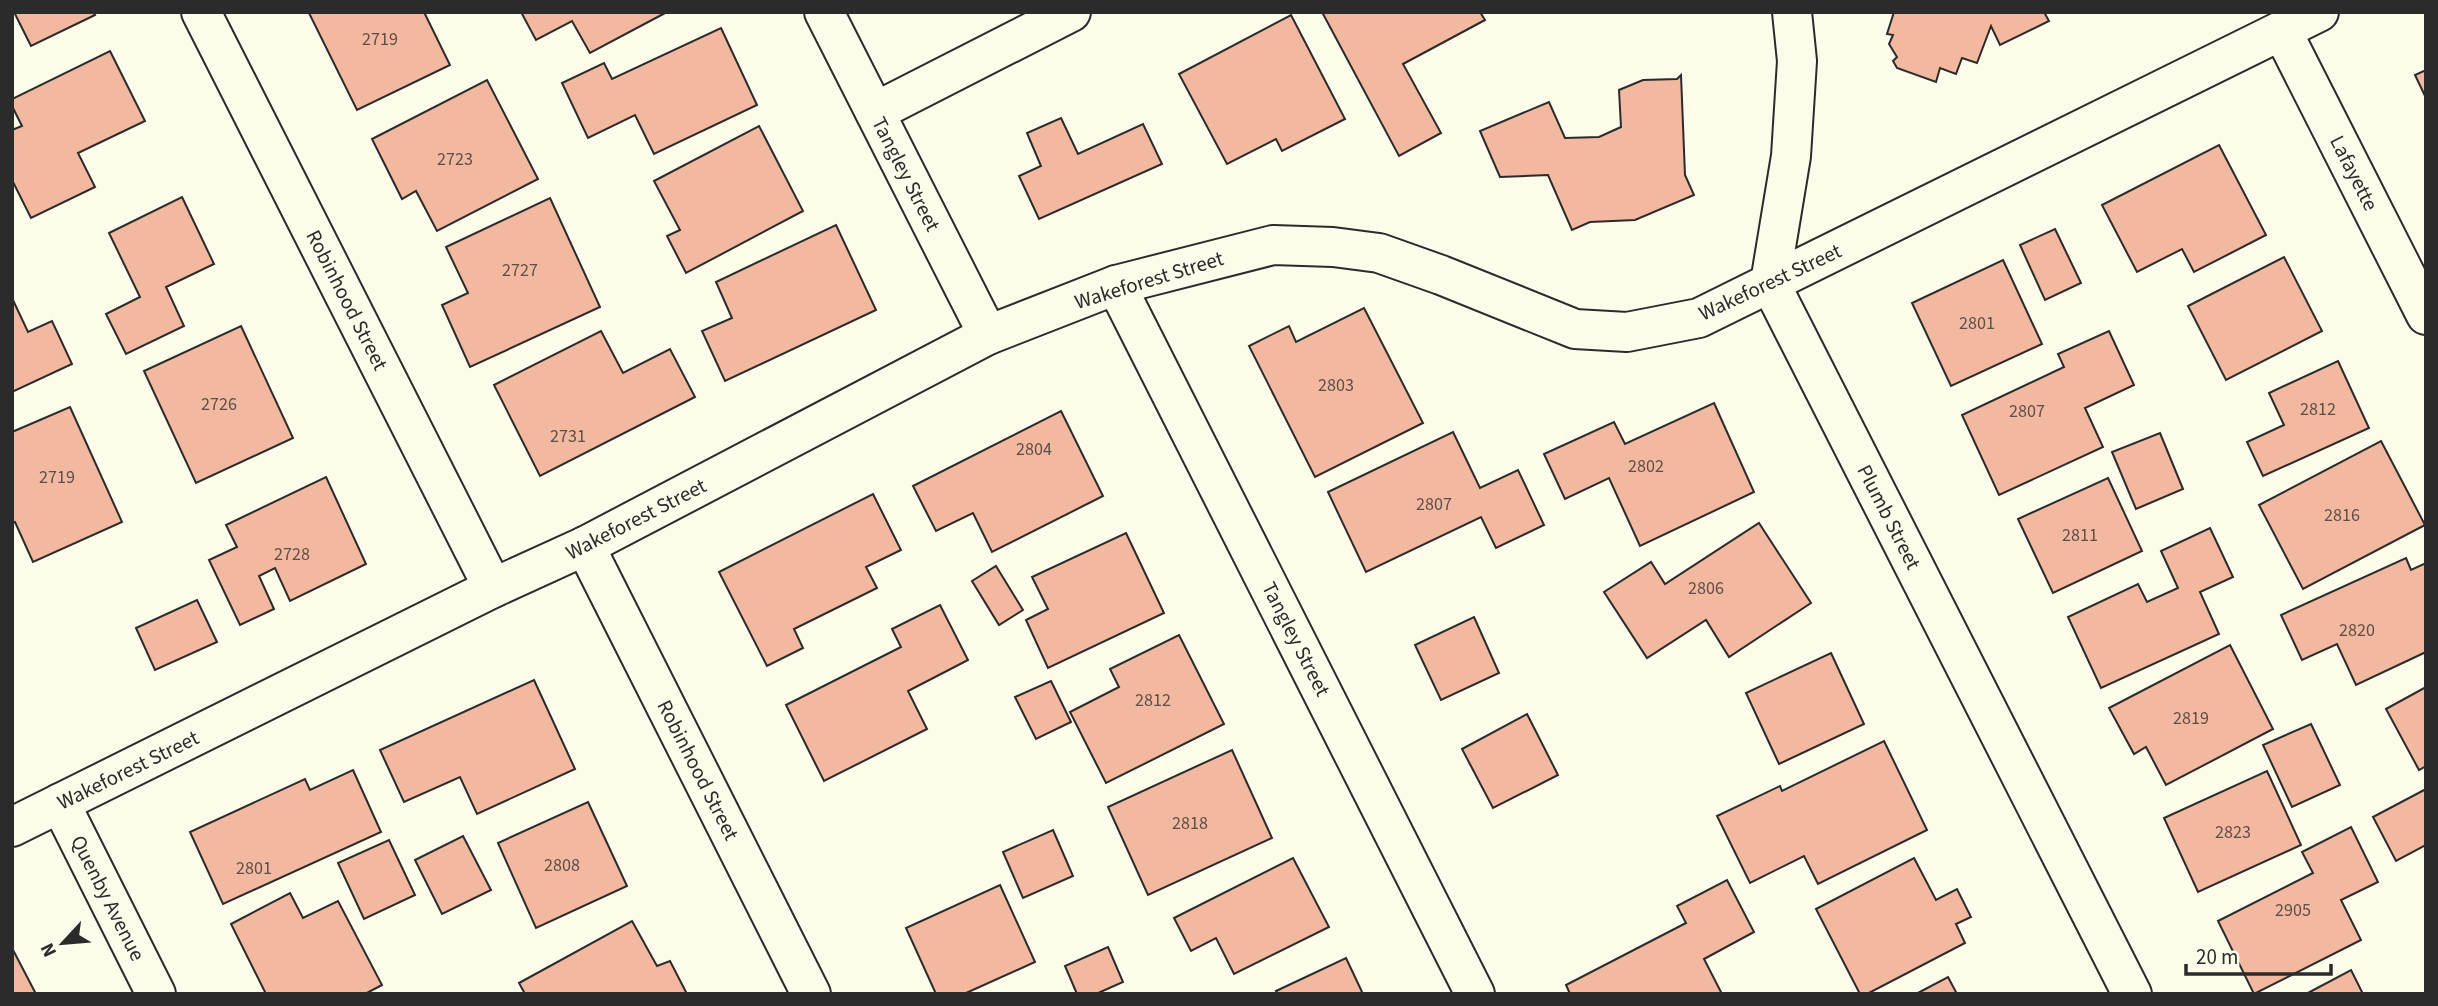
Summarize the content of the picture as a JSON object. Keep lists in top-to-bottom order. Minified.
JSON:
{"streets":{"street":["Lafayette","Tangley Street","Wakeforest Street","Robinhood Street","Plumb Street","Quenby Avenue"]},"crossings":[["Lafayette","Wakeforest Street"],["Tangley Street","Wakeforest Street"],["Wakeforest Street","Robinhood Street"],["Wakeforest Street","Plumb Street"],["Wakeforest Street","Quenby Avenue"]],"house_numbers":["2719","2723","2727","2801","2803","2726","2812","2807","2731","2804","2802","2719","2807","2816","2811","2728","2806","2820","2812","2819","2818","2823","2808","2801","2905"],"scale_bar":"20 m","north":"bottom left"}
